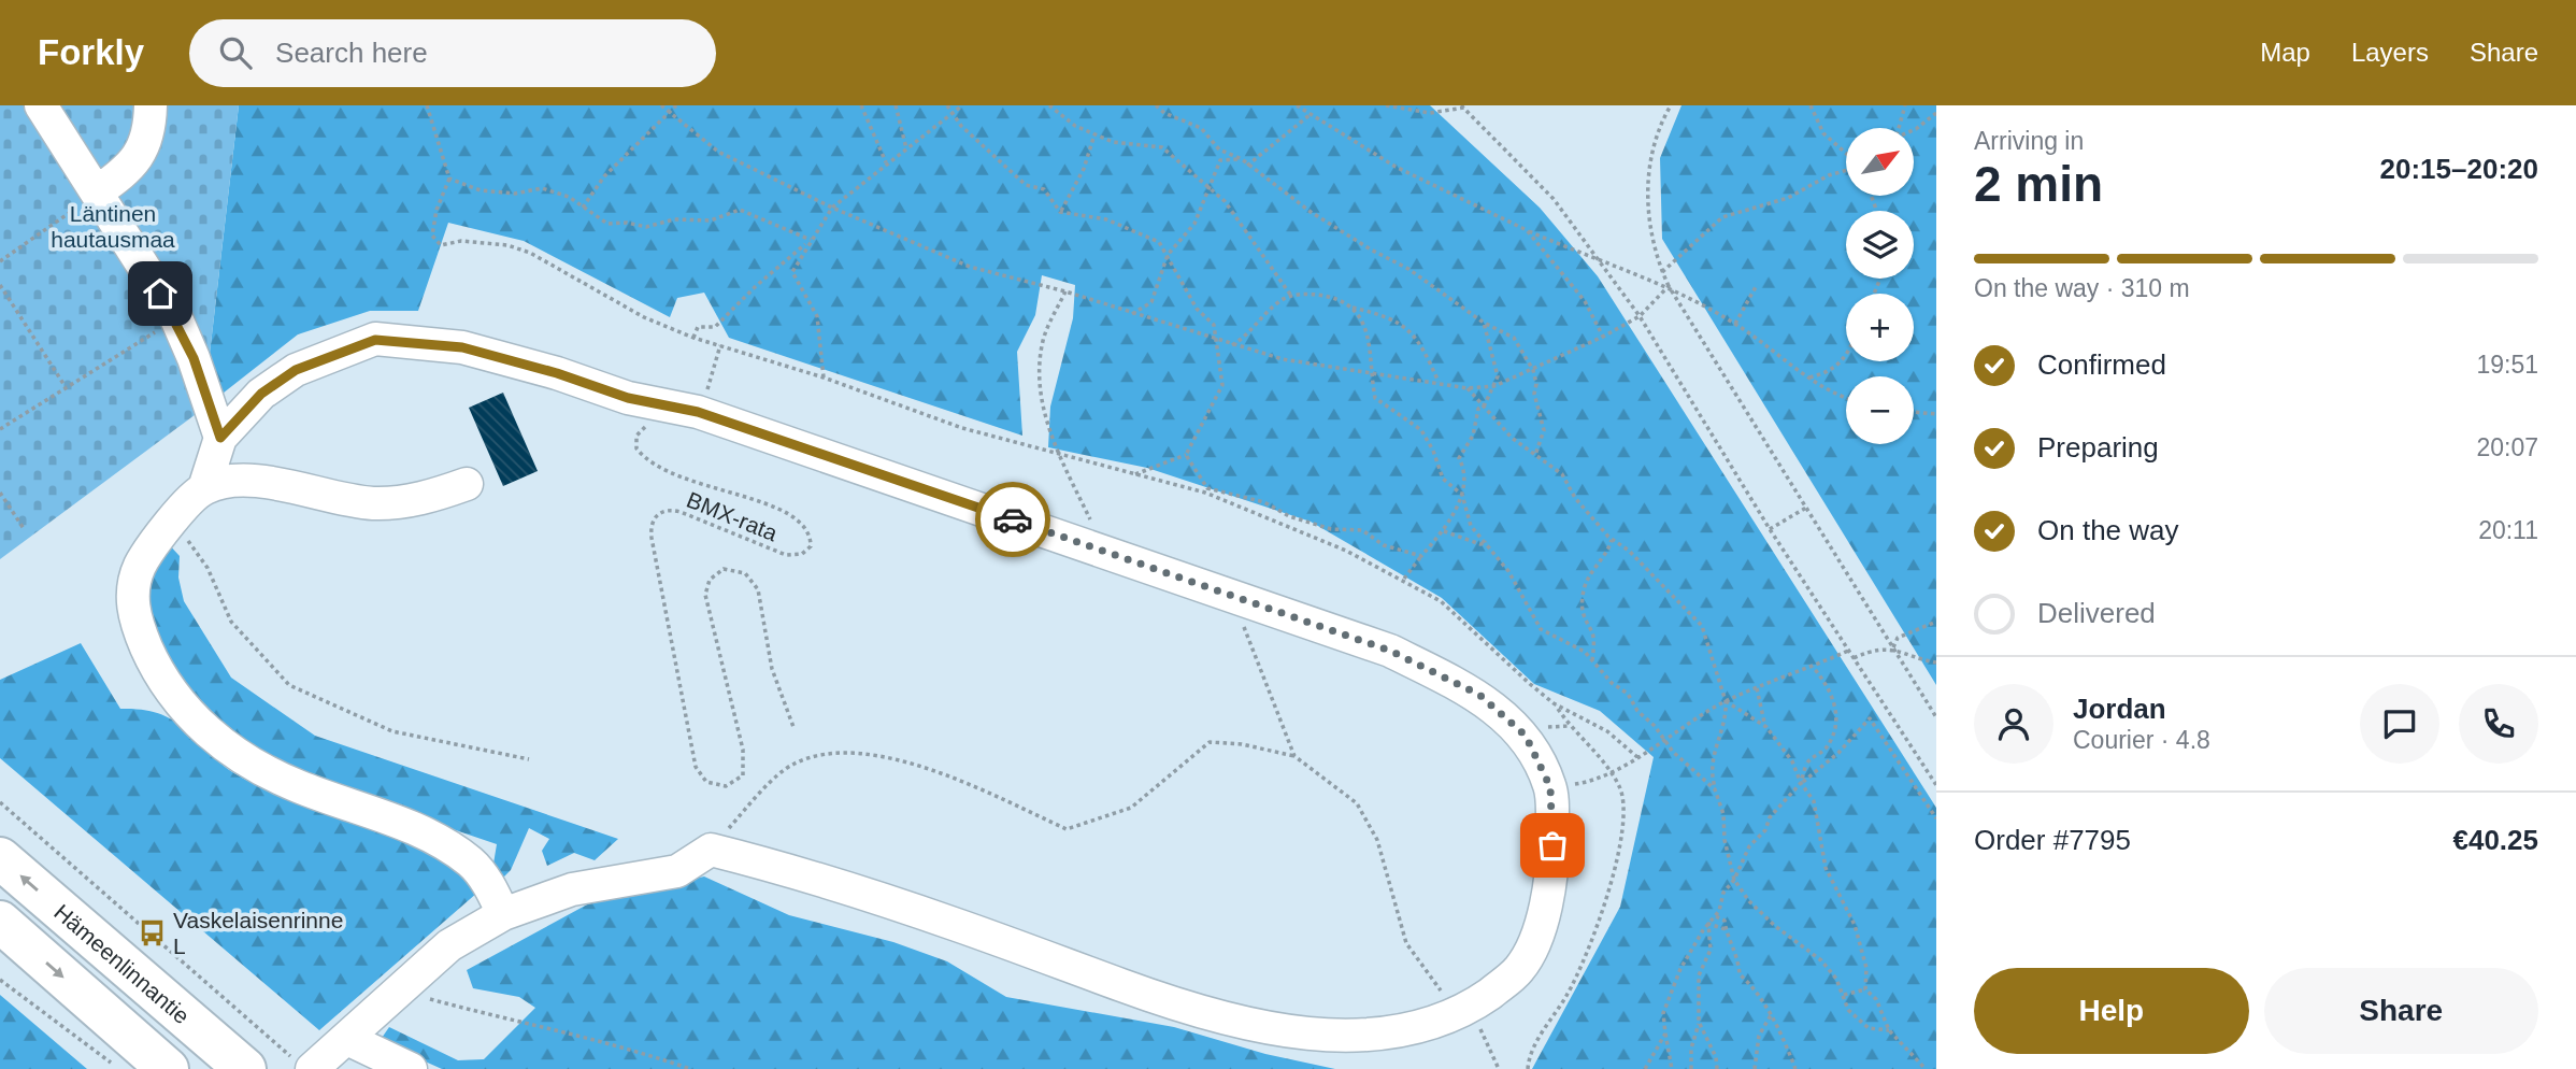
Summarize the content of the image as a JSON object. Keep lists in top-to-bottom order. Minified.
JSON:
{"streets":{"main road":["Hämeenlinnantie"],"path":["BMX-rata"]},"parks":["Läntinen hautausmaa"],"places":{"bus stop":["Vaskelaisenrinne L"]},"north":"top right","page":{"header":"Forkly","search":"Search here","nav":["Map","Layers","Share"],"heading":["2 min","Arriving in","20:15–20:20"],"panel":["Jordan","Courier · 4.8","Order #7795","€40.25"],"map_buttons":["+","−"],"bar":"On the way · 310 m","list":[["Confirmed","19:51"],["Preparing","20:07"],["On the way","20:11"],"Delivered"],"buttons":["Help","Share"]}}
